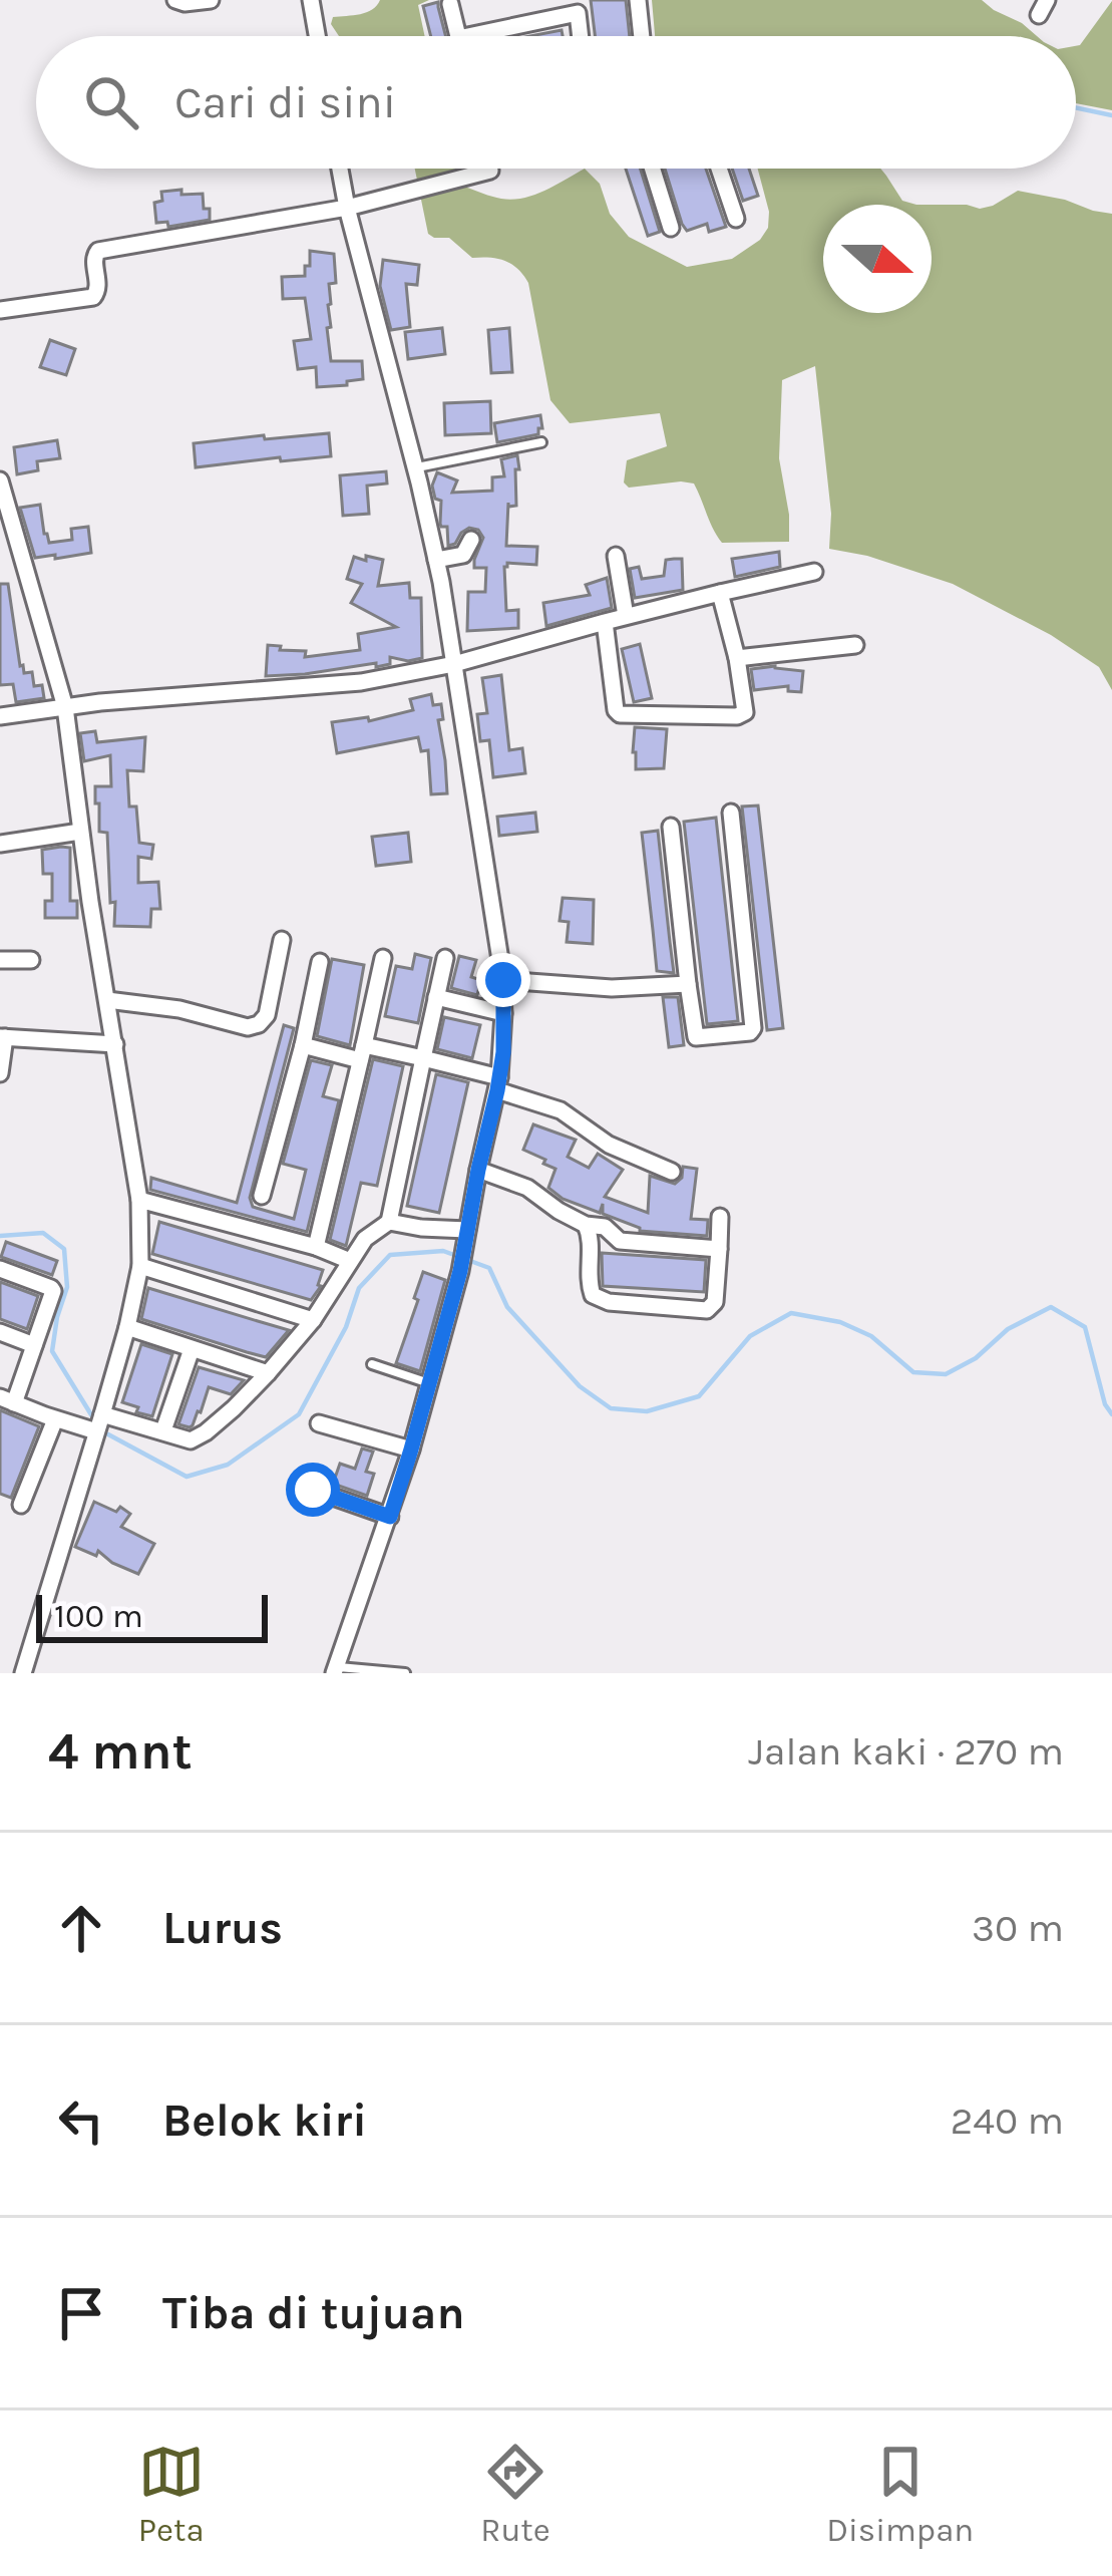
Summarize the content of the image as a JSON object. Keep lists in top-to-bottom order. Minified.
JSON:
{"scale_bar":"100 m","north":"right","page":{"search":"Cari di sini","scale":"100 m","heading":["4 mnt","Jalan kaki · 270 m"],"list":[["Lurus","30 m"],["Belok kiri","240 m"],"Tiba di tujuan"],"nav":["Peta","Rute","Disimpan"]}}
